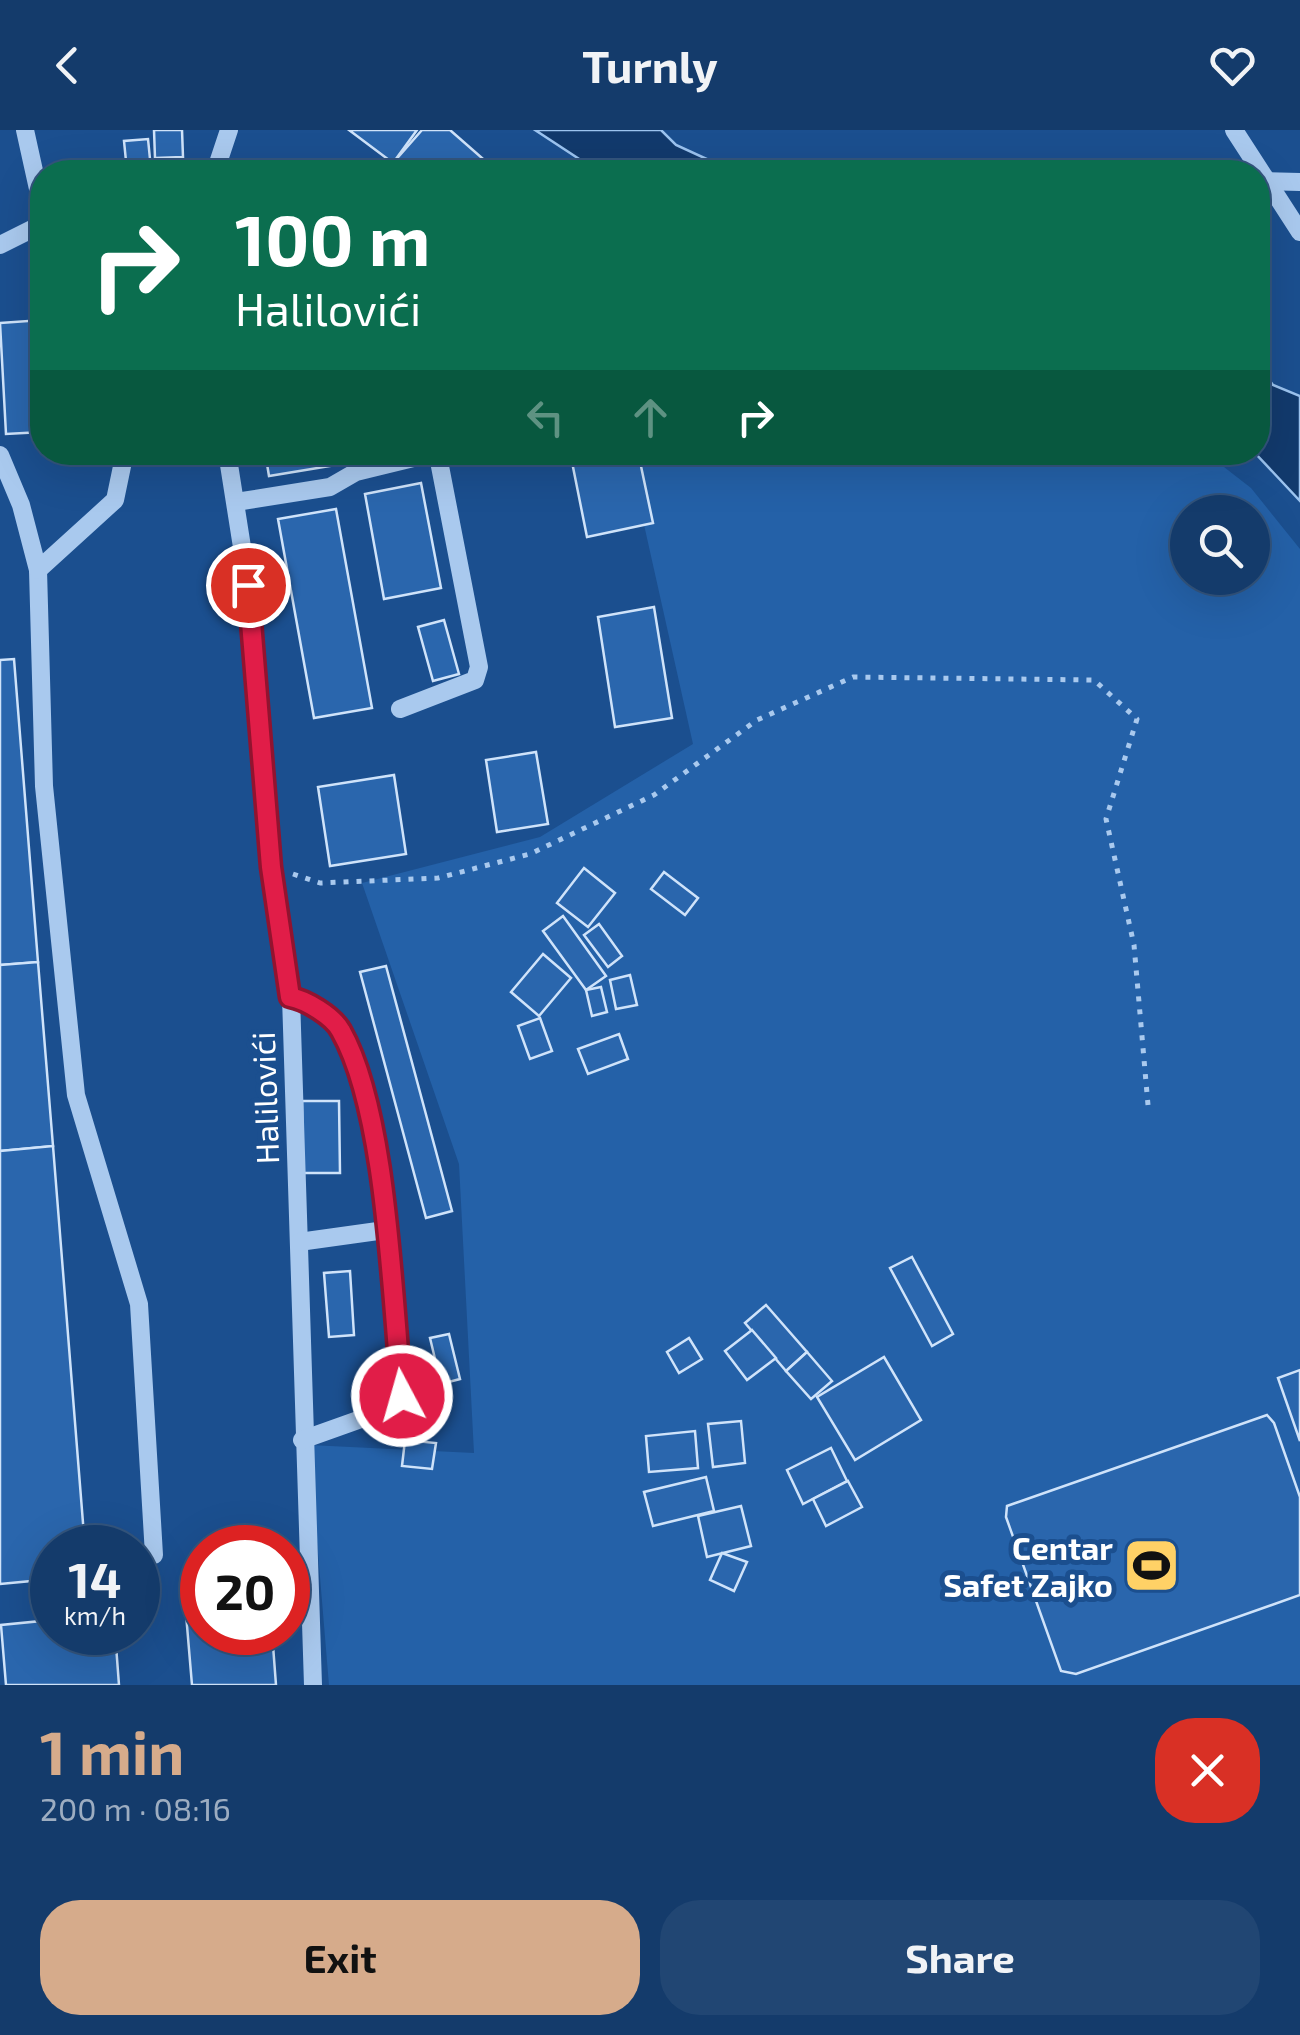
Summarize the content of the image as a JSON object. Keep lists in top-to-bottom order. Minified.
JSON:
{"streets":{"street":["Halilovići"]},"places":{"sports":["Centar Safet Zajko"]},"page":{"header":"Turnly","turn":["100 m","Halilovići"],"speed":"14 km/h","limit":"20","heading":["1 min","200 m · 08:16"],"buttons":["Exit","Share"]}}
